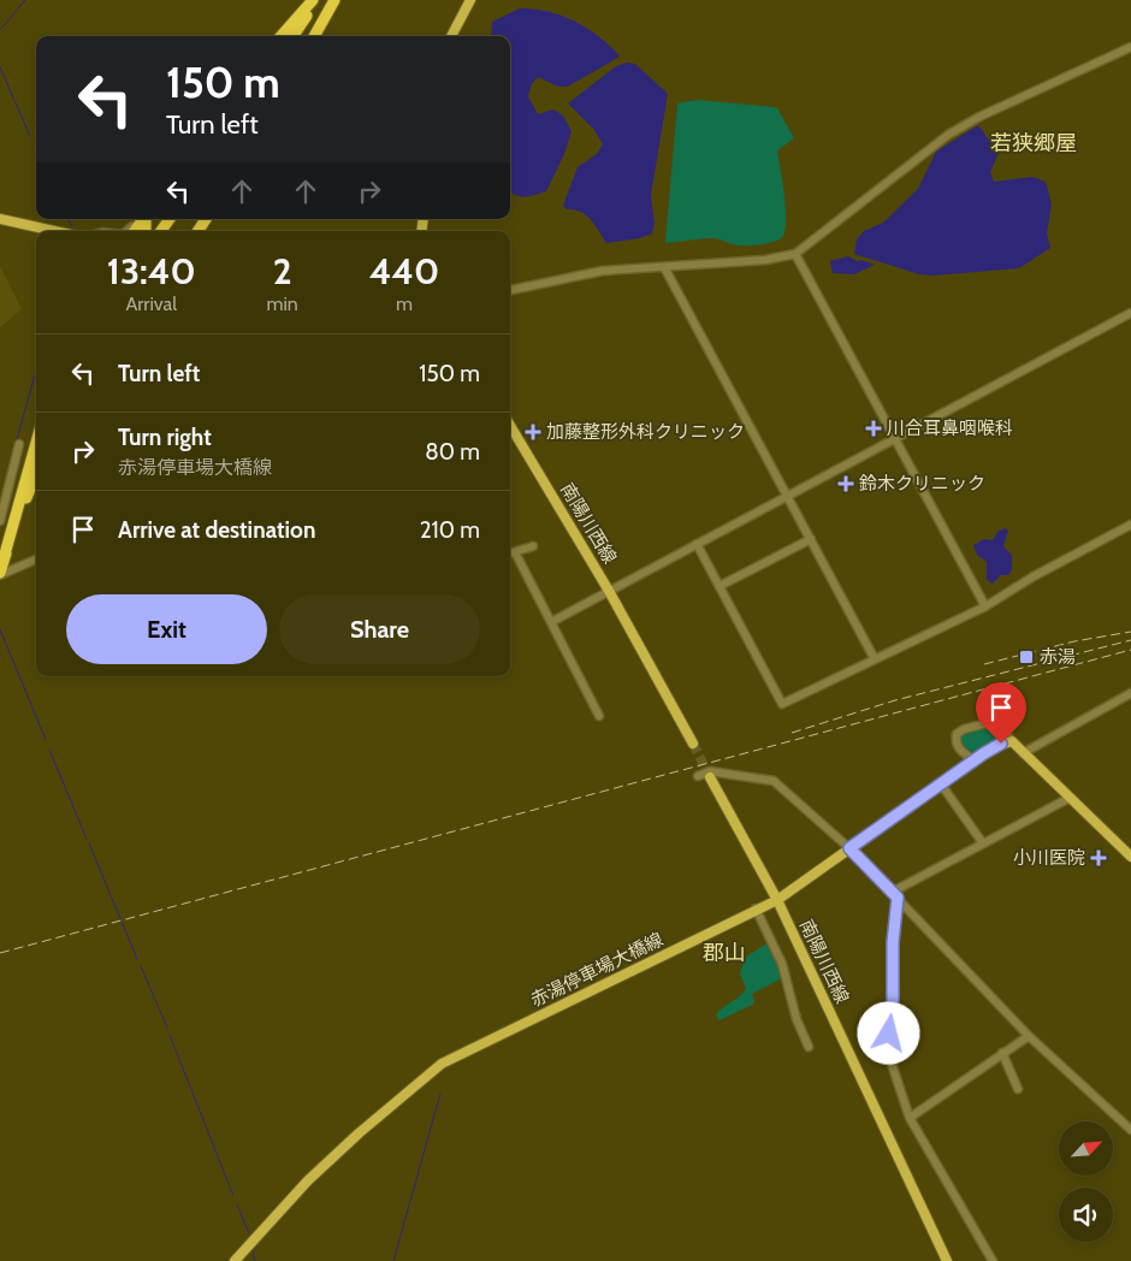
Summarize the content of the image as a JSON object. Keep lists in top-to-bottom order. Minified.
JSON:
{"streets":{"main road":["南陽川西線","赤湯停車場大橋線"]},"crossings":[["南陽川西線","赤湯停車場大橋線"]],"districts":["若狭郷屋","郡山"],"places":{"health":["川合耳鼻咽喉科","加藤整形外科クリニック","鈴木クリニック","小川医院"],"transit":["赤湯"]},"north":"top right","page":{"turn":["150 m","Turn left"],"eta":["13:40","Arrival","2","min","440","m"],"list":[{"name":"Turn left","value":"150 m"},{"name":"Turn right","note":"赤湯停車場大橋線","value":"80 m"},{"name":"Arrive at destination","value":"210 m"}],"buttons":["Exit","Share"]}}
